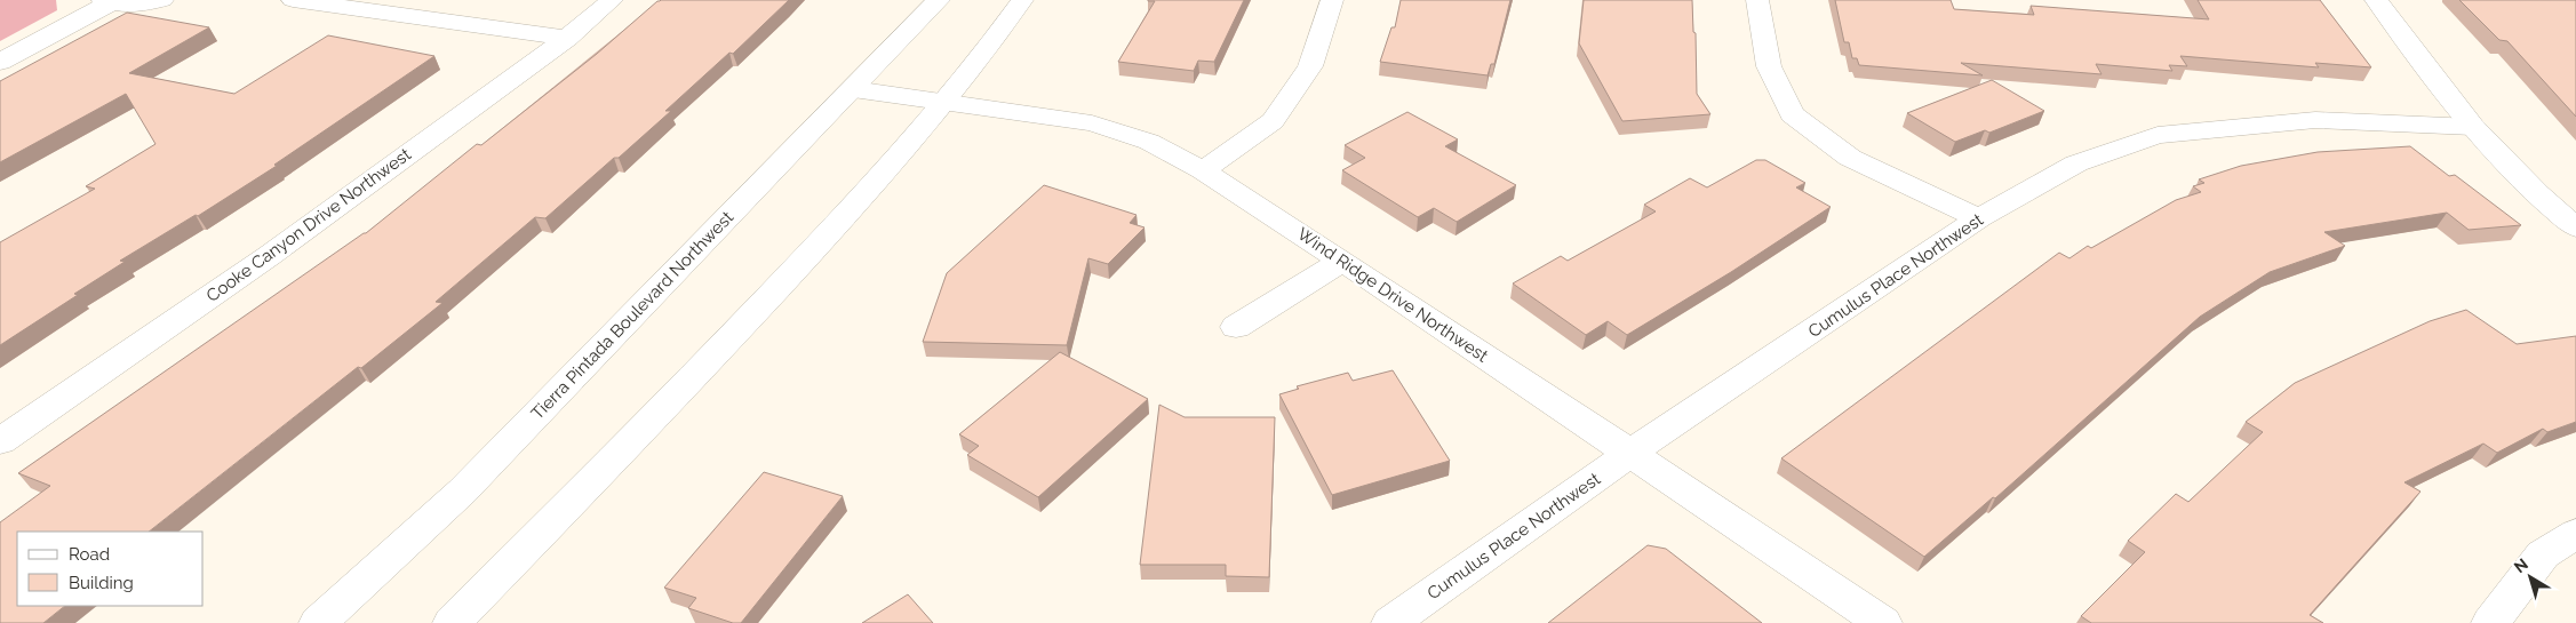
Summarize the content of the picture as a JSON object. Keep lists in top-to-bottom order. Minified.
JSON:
{"streets":{"street":["Cooke Canyon Drive Northwest","Cumulus Place Northwest","Wind Ridge Drive Northwest","Tierra Pintada Boulevard Northwest"]},"crossings":[["Cumulus Place Northwest","Wind Ridge Drive Northwest"],["Wind Ridge Drive Northwest","Tierra Pintada Boulevard Northwest"]],"legend":["Road","Building"],"north":"top left"}
